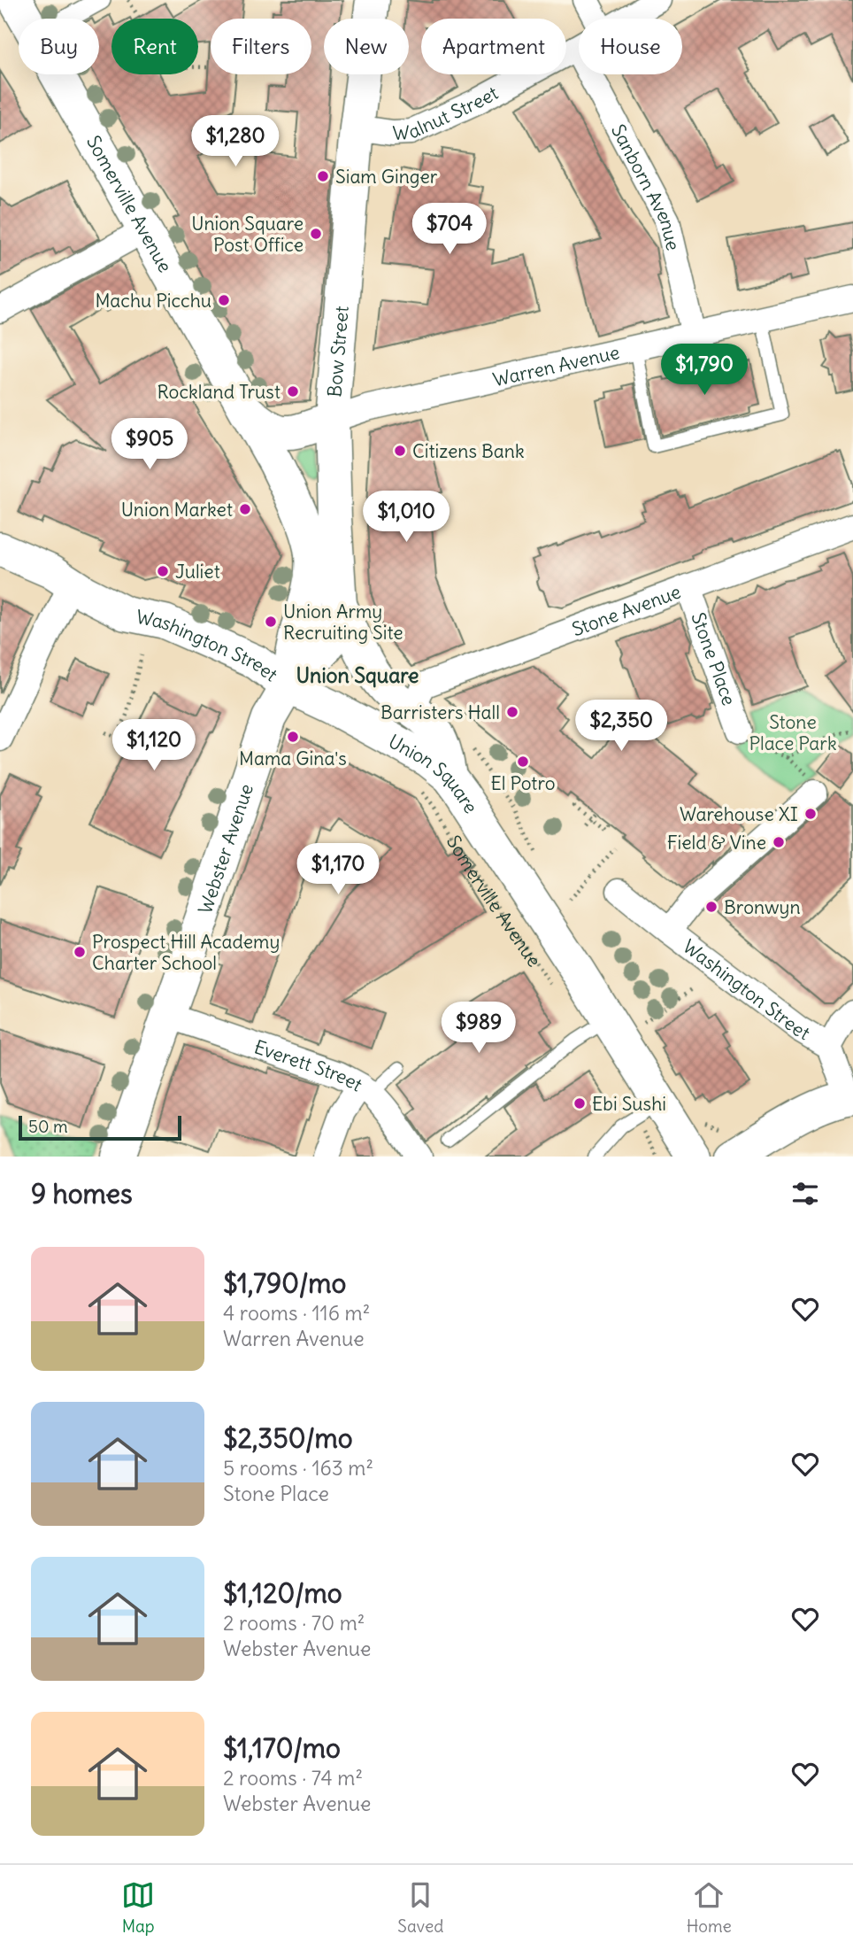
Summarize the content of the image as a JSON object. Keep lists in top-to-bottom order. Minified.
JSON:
{"streets":{"main road":["Somerville Avenue","Bow Street","Washington Street","Union Square","Webster Avenue"],"street":["Walnut Street","Sanborn Avenue","Warren Avenue","Stone Avenue","Stone Place","Everett Street"]},"crossings":[["Walnut Street","Sanborn Avenue"],["Walnut Street","Bow Street"],["Sanborn Avenue","Warren Avenue"],["Somerville Avenue","Union Square"],["Bow Street","Warren Avenue"],["Bow Street","Washington Street"],["Bow Street","Union Square"],["Bow Street","Webster Avenue"],["Stone Avenue","Stone Place"],["Washington Street","Union Square"],["Washington Street","Webster Avenue"],["Union Square","Webster Avenue"],["Webster Avenue","Everett Street"]],"districts":["Union Square"],"parks":["Stone Place Park"],"places":["Siam Ginger","Union Square Post Office","Machu Picchu","Rockland Trust","Citizens Bank","Union Market","Juliet","Union Army Recruiting Site","Barristers Hall","Mama Gina's","El Potro","Warehouse XI","Field & Vine","Bronwyn","Prospect Hill Academy Charter School","Ebi Sushi"],"scale_bar":"50 m","page":{"chip":["Buy","Rent","Filters","New","Apartment","House"],"price":["$1,280","$704","$1,790","$905","$1,010","$2,350","$1,120","$1,170","$989"],"scale":"50 m","heading":"9 homes","list":[{"name":"$1,790/mo","note":"4 rooms · 116 m² · Warren Avenue"},{"name":"$2,350/mo","note":"5 rooms · 163 m² · Stone Place"},{"name":"$1,120/mo","note":"2 rooms · 70 m² · Webster Avenue"},{"name":"$1,170/mo","note":"2 rooms · 74 m² · Webster Avenue"}],"tabs":["Map","Saved","Home"]}}
